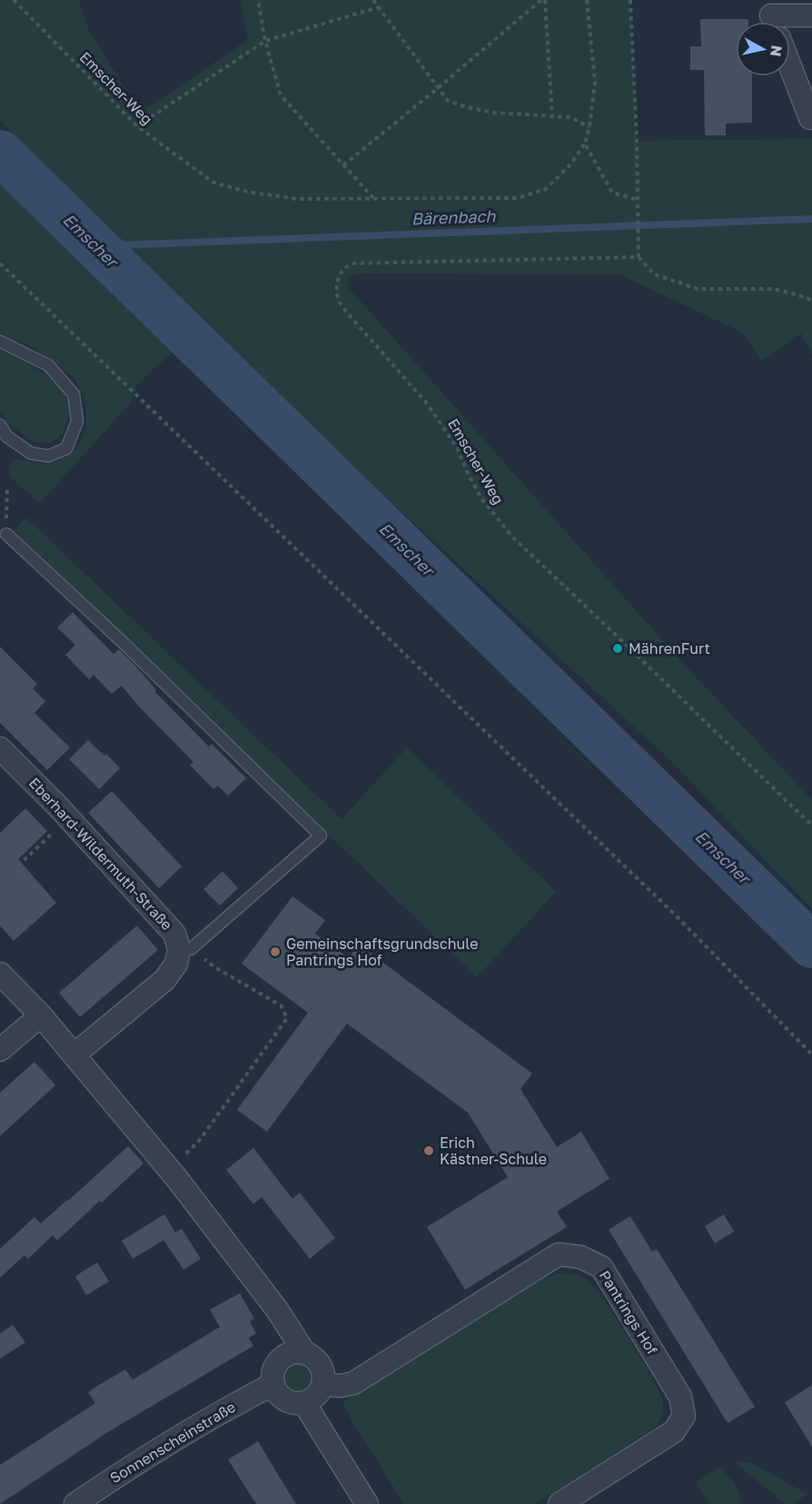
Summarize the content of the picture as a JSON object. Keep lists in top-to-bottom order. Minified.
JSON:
{"streets":{"street":["Eberhard-Wildermuth-Straße","Pantrings Hof","Sonnenscheinstraße"],"path":["Emscher-Weg"]},"crossings":[["Pantrings Hof","Sonnenscheinstraße"]],"water":["Bärenbach","Emscher"],"places":["MährenFurt","Gemeinschaftsgrundschule Pantrings Hof","Erich Kästner-Schule"],"north":"right"}
